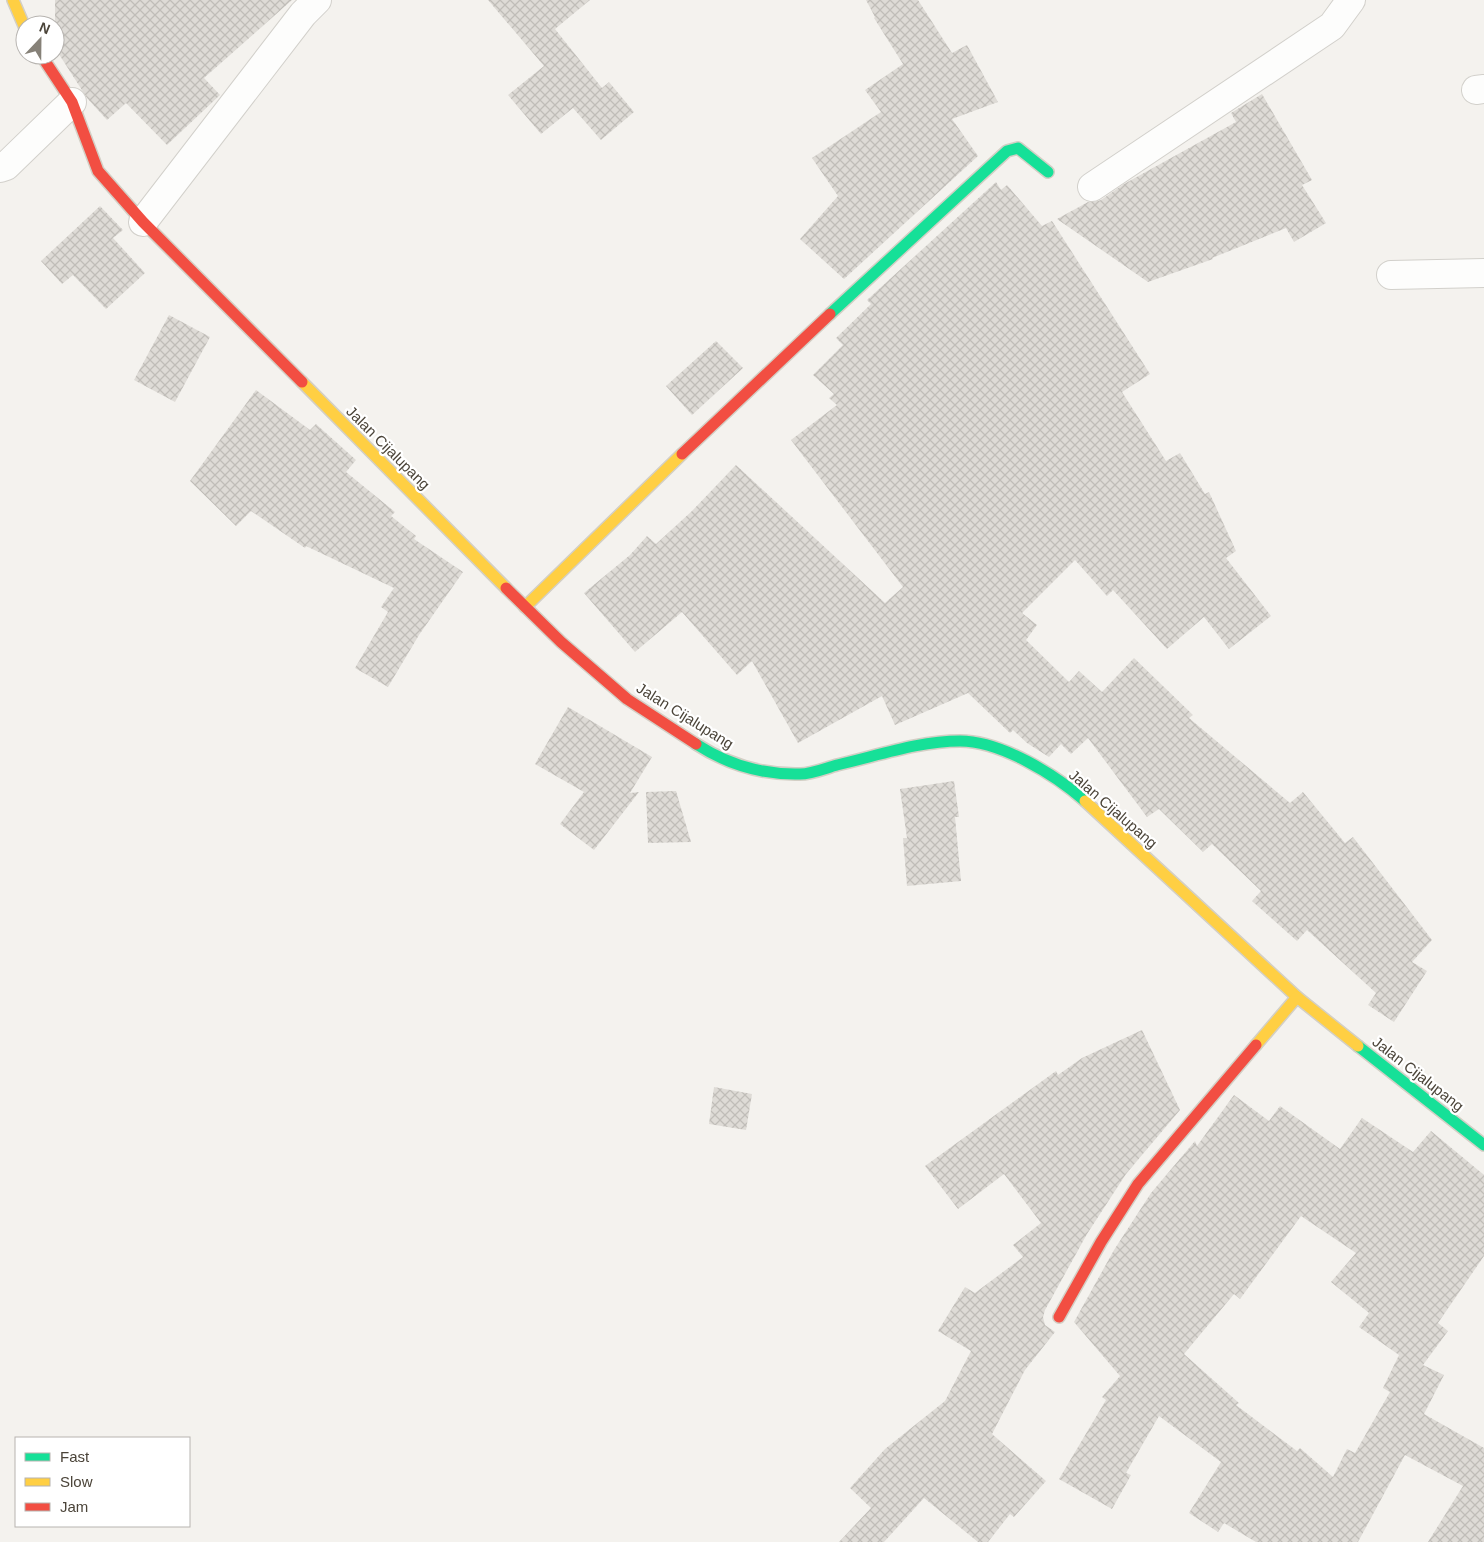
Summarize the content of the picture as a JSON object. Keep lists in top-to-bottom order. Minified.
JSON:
{"streets":{"street":["Jalan Cijalupang"]},"legend":["Fast","Slow","Jam"],"north":"top"}
